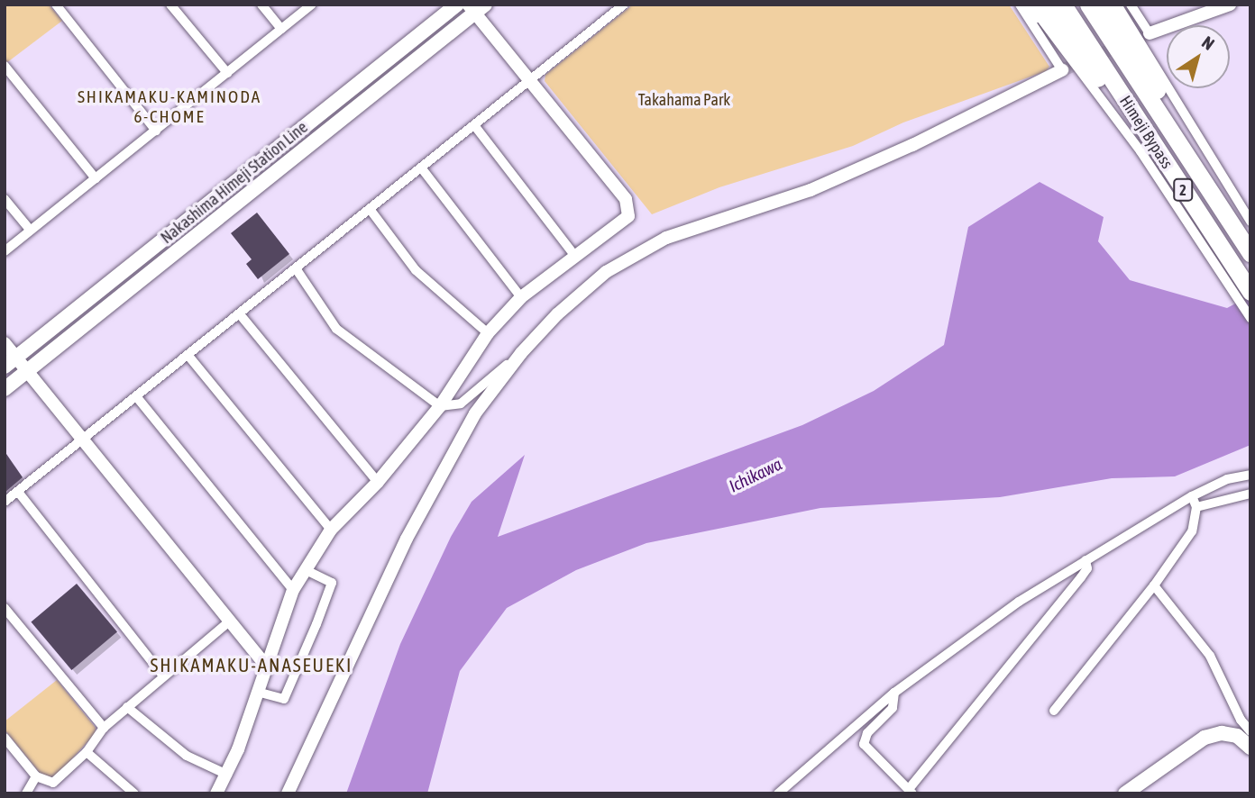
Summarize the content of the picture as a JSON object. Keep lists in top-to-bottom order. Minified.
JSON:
{"streets":{"highway":["Himeji Bypass","2"],"main road":["Nakashima Himeji Station Line"]},"districts":["SHIKAMAKU-KAMINODA 6-CHOME","SHIKAMAKU-ANASEUEKI"],"water":["Ichikawa"],"parks":["Takahama Park"],"north":"top right"}
